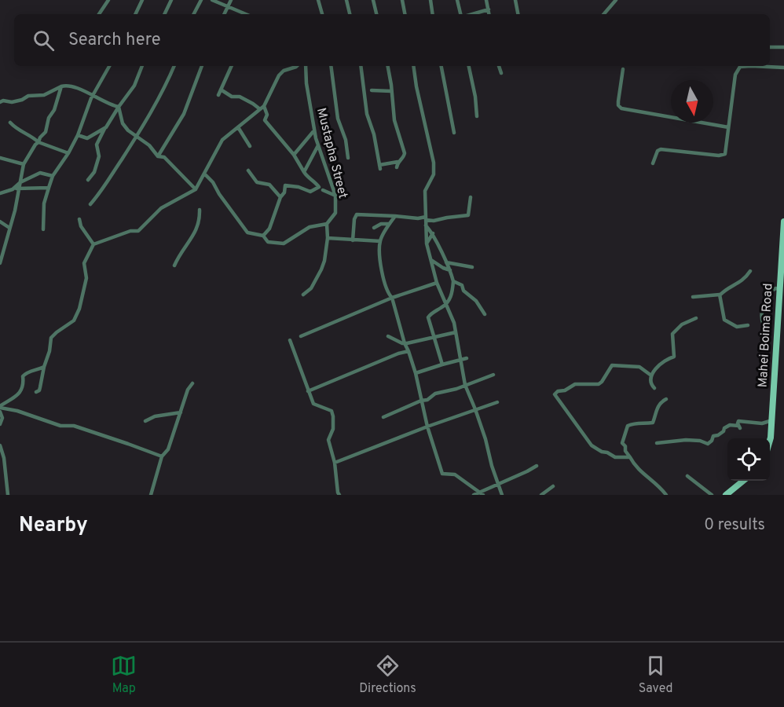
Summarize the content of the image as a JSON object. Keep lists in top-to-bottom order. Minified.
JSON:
{"streets":{"main road":["Mahei Boima Road"],"street":["Mustapha Street"]},"north":"bottom","page":{"search":"Search here","heading":["Nearby","0 results"],"nav":["Map","Directions","Saved"]}}
